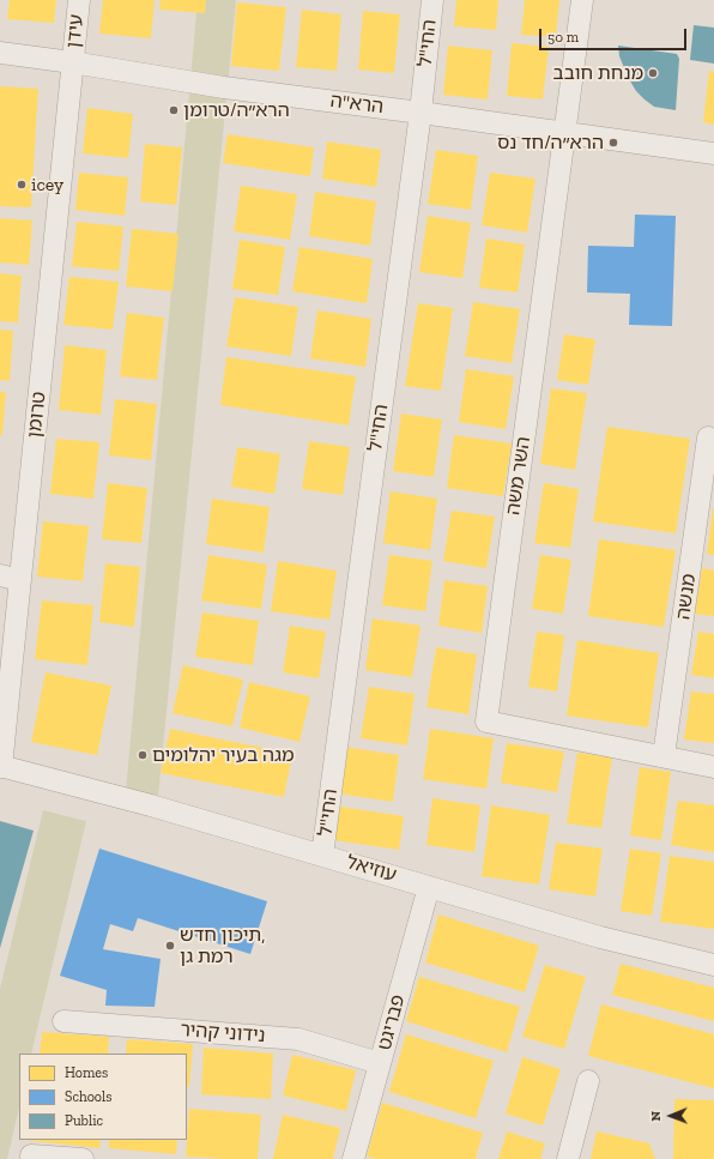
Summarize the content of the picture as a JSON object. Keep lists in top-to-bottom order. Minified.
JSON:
{"streets":{"street":["עידן","החי\"ל","הרא\"ה","טרומן","השר משה","מנשה","עוזיאל","פבריגט","נידוני קהיר"]},"crossings":[["עידן","הרא\"ה"],["עידן","טרומן"],["החי\"ל","הרא\"ה"],["החי\"ל","עוזיאל"],["הרא\"ה","טרומן"],["הרא\"ה","השר משה"],["טרומן","עוזיאל"],["השר משה","מנשה"],["עוזיאל","פבריגט"],["פבריגט","נידוני קהיר"]],"places":["מנחת חובב","הרא״ה/טרומן","הרא״ה/חד נס","icey","מגה בעיר יהלומים","תיכון חדש, רמת גן"],"legend":["Homes","Schools","Public"],"scale_bar":"50 m","north":"left"}
